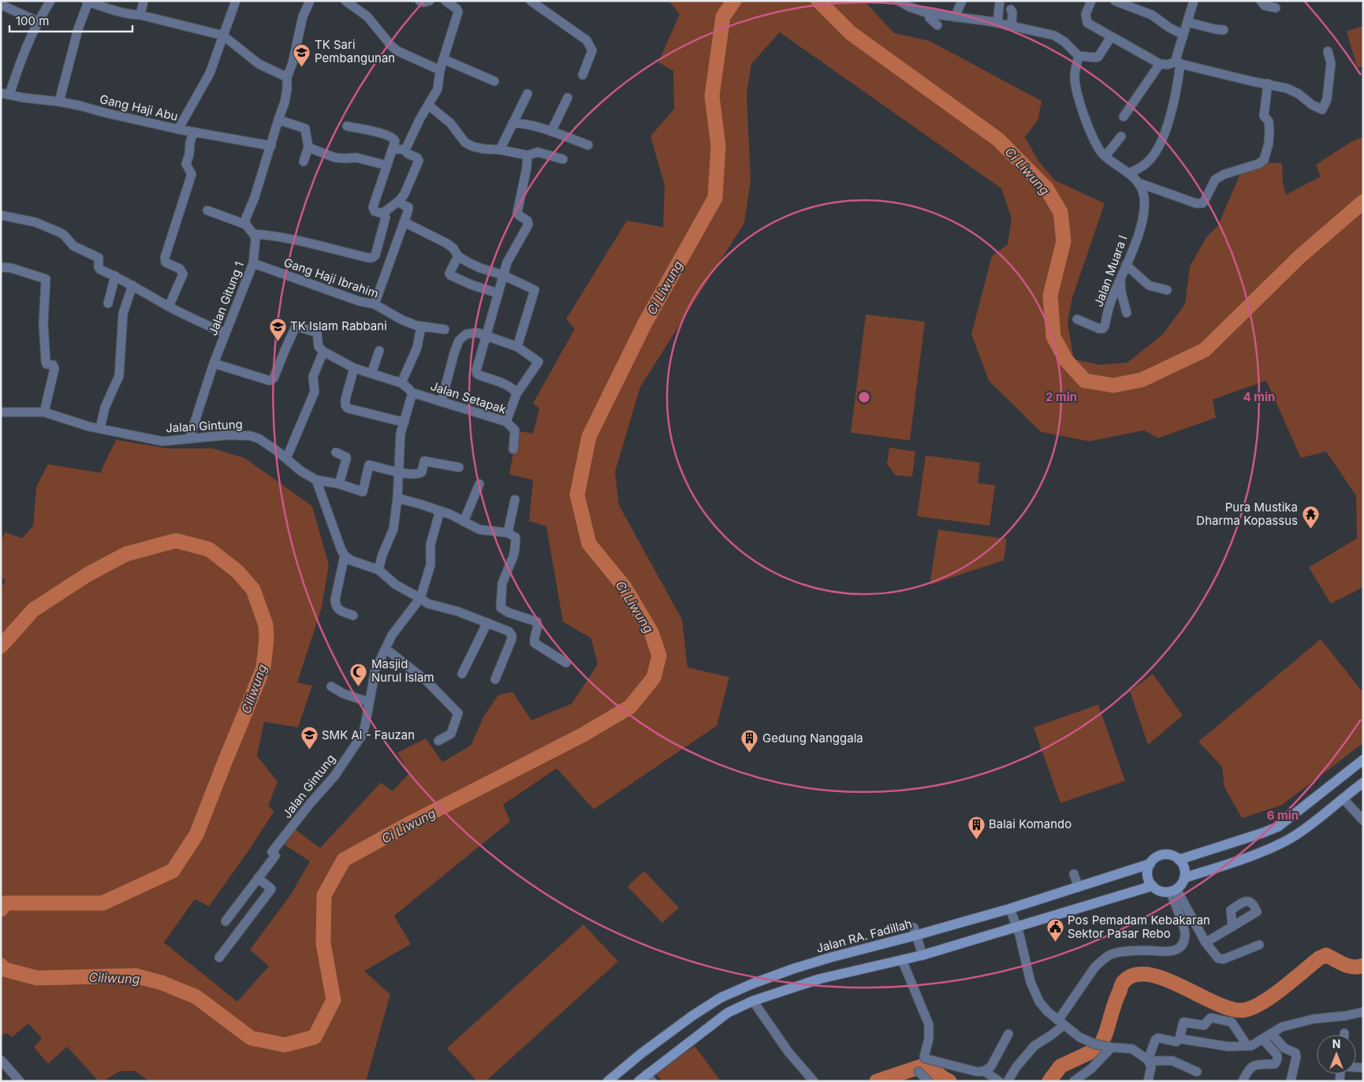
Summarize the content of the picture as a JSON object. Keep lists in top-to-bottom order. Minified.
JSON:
{"streets":{"main road":["Jalan RA. Fadillah"],"street":["Gang Haji Abu","Jalan Muara I","Gang Haji Ibrahim","Jalan Gitung 1","Jalan Setapak","Jalan Gintung"]},"crossings":[["Gang Haji Ibrahim","Jalan Gitung 1"],["Jalan Gitung 1","Jalan Gintung"]],"water":["Ci Liwung","Ciliwung"],"places":{"school or university":["TK Sari Pembangunan","TK Islam Rabbani","SMK Al - Fauzan"],"temple":["Pura Mustika Dharma Kopassus"],"mosque":["Masjid Nurul Islam"],"building":["Gedung Nanggala","Balai Komando"],"public building":["Pos Pemadam Kebakaran Sektor Pasar Rebo"]},"scale_bar":"100 m","north":"top","rings":["2 min","4 min","6 min"]}
